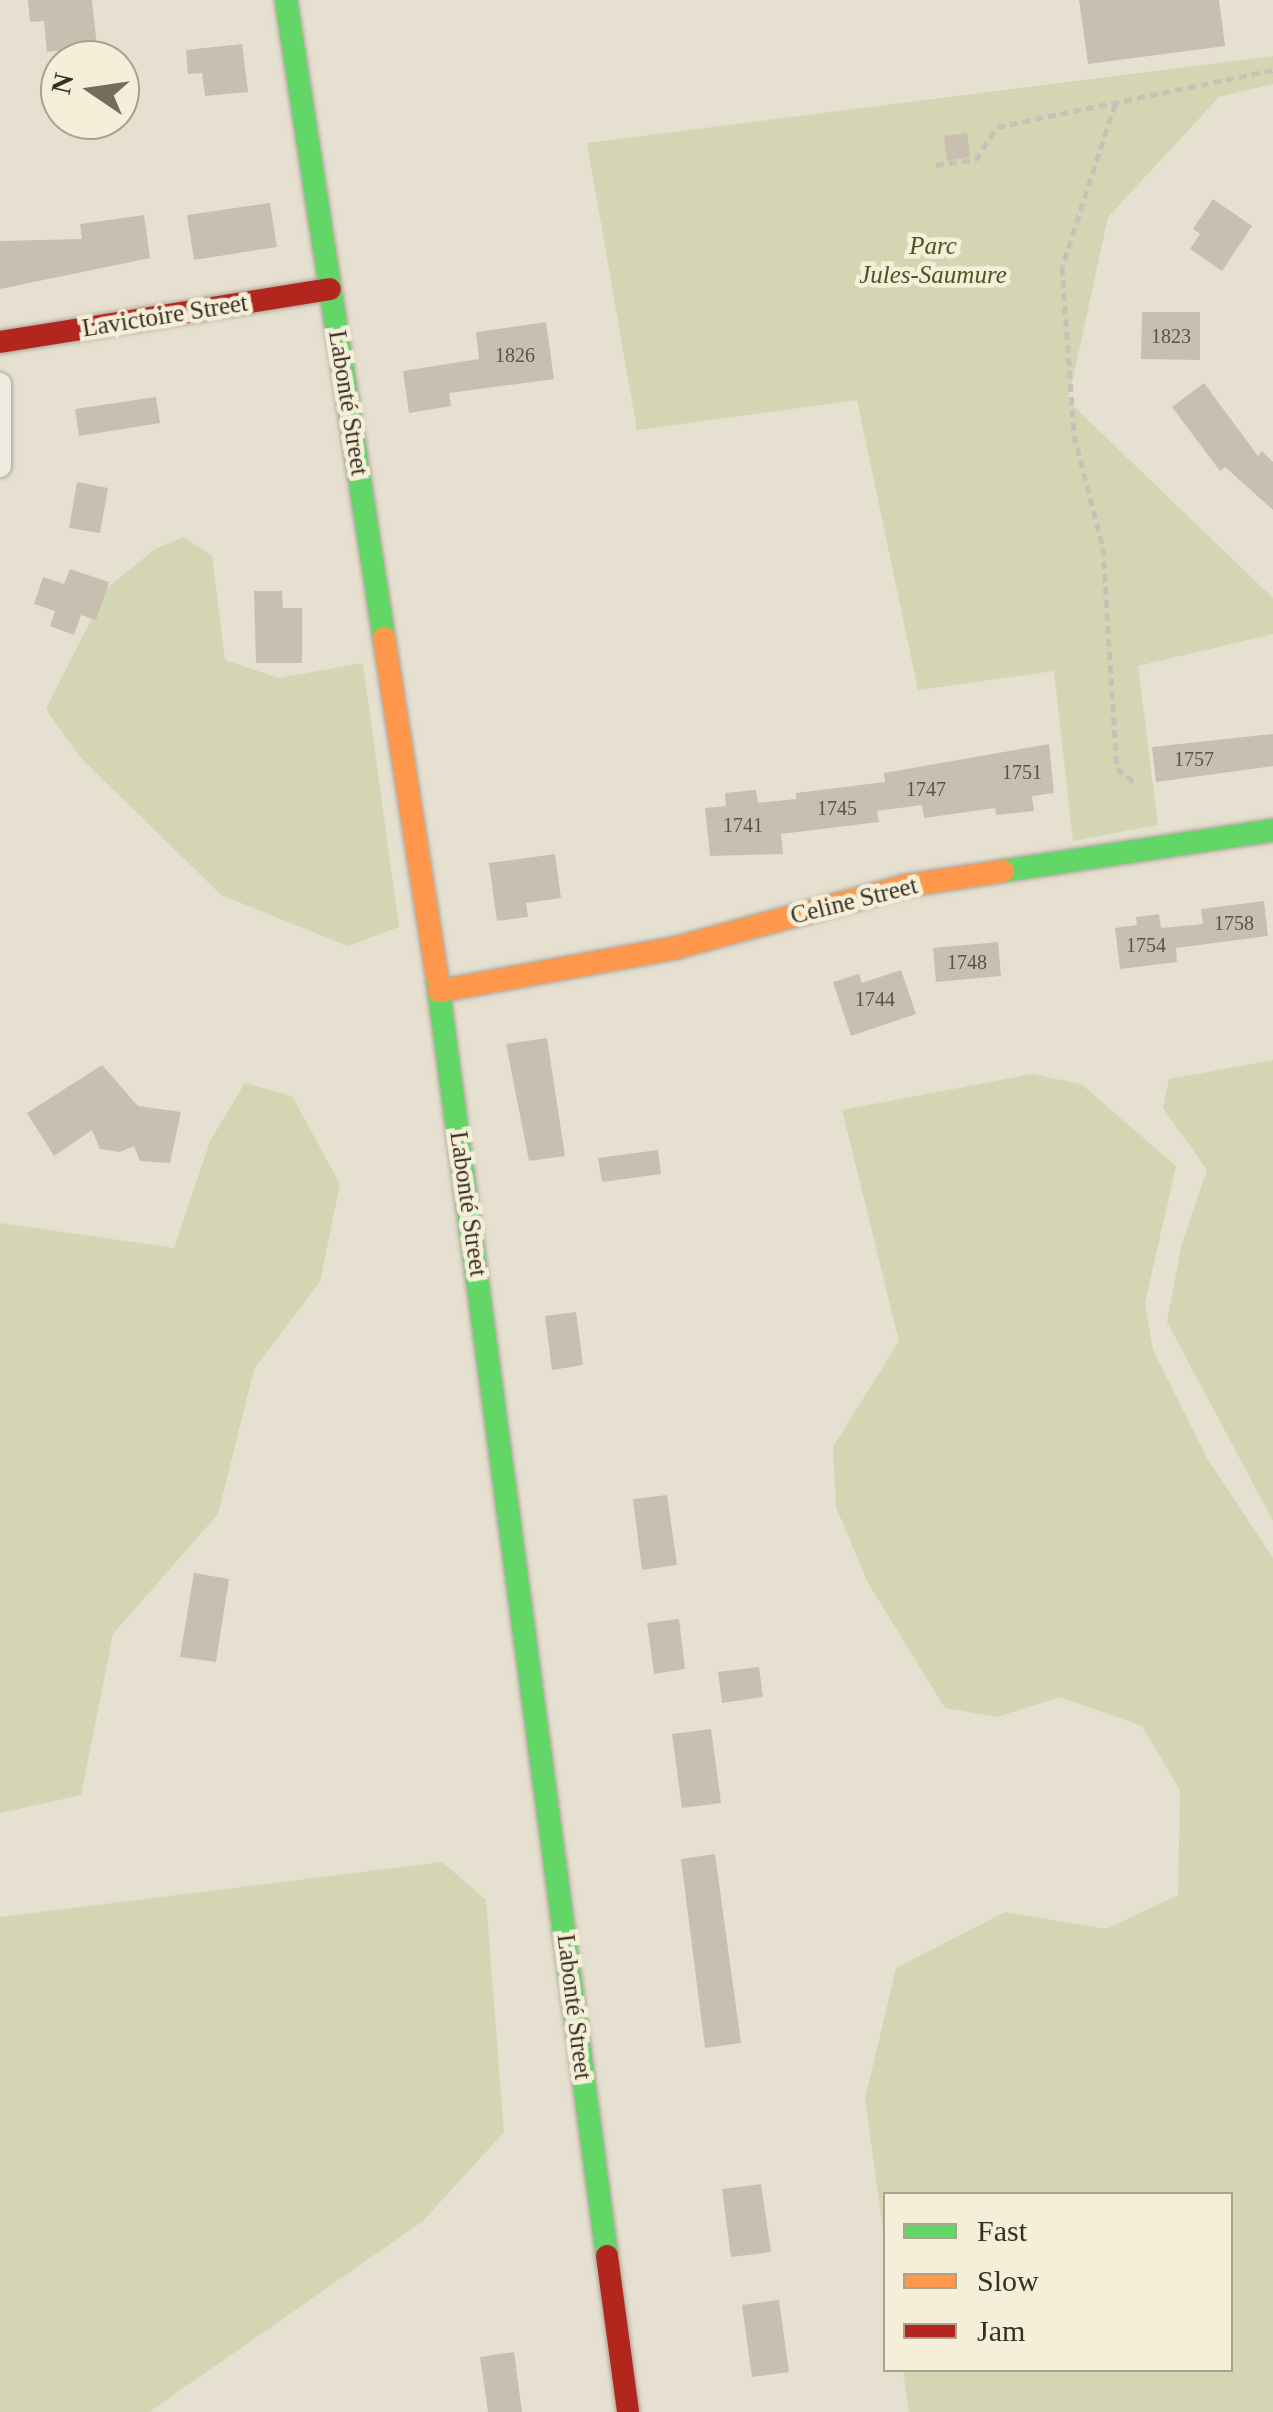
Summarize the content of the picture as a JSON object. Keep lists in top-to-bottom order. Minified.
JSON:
{"streets":{"street":["Lavictoire Street","Labonté Street","Celine Street"]},"crossings":[["Lavictoire Street","Labonté Street"],["Labonté Street","Celine Street"]],"parks":["Parc Jules-Saumure"],"house_numbers":["1823","1826","1757","1751","1747","1745","1741","1758","1754","1748","1744"],"legend":["Fast","Slow","Jam"],"north":"left"}
